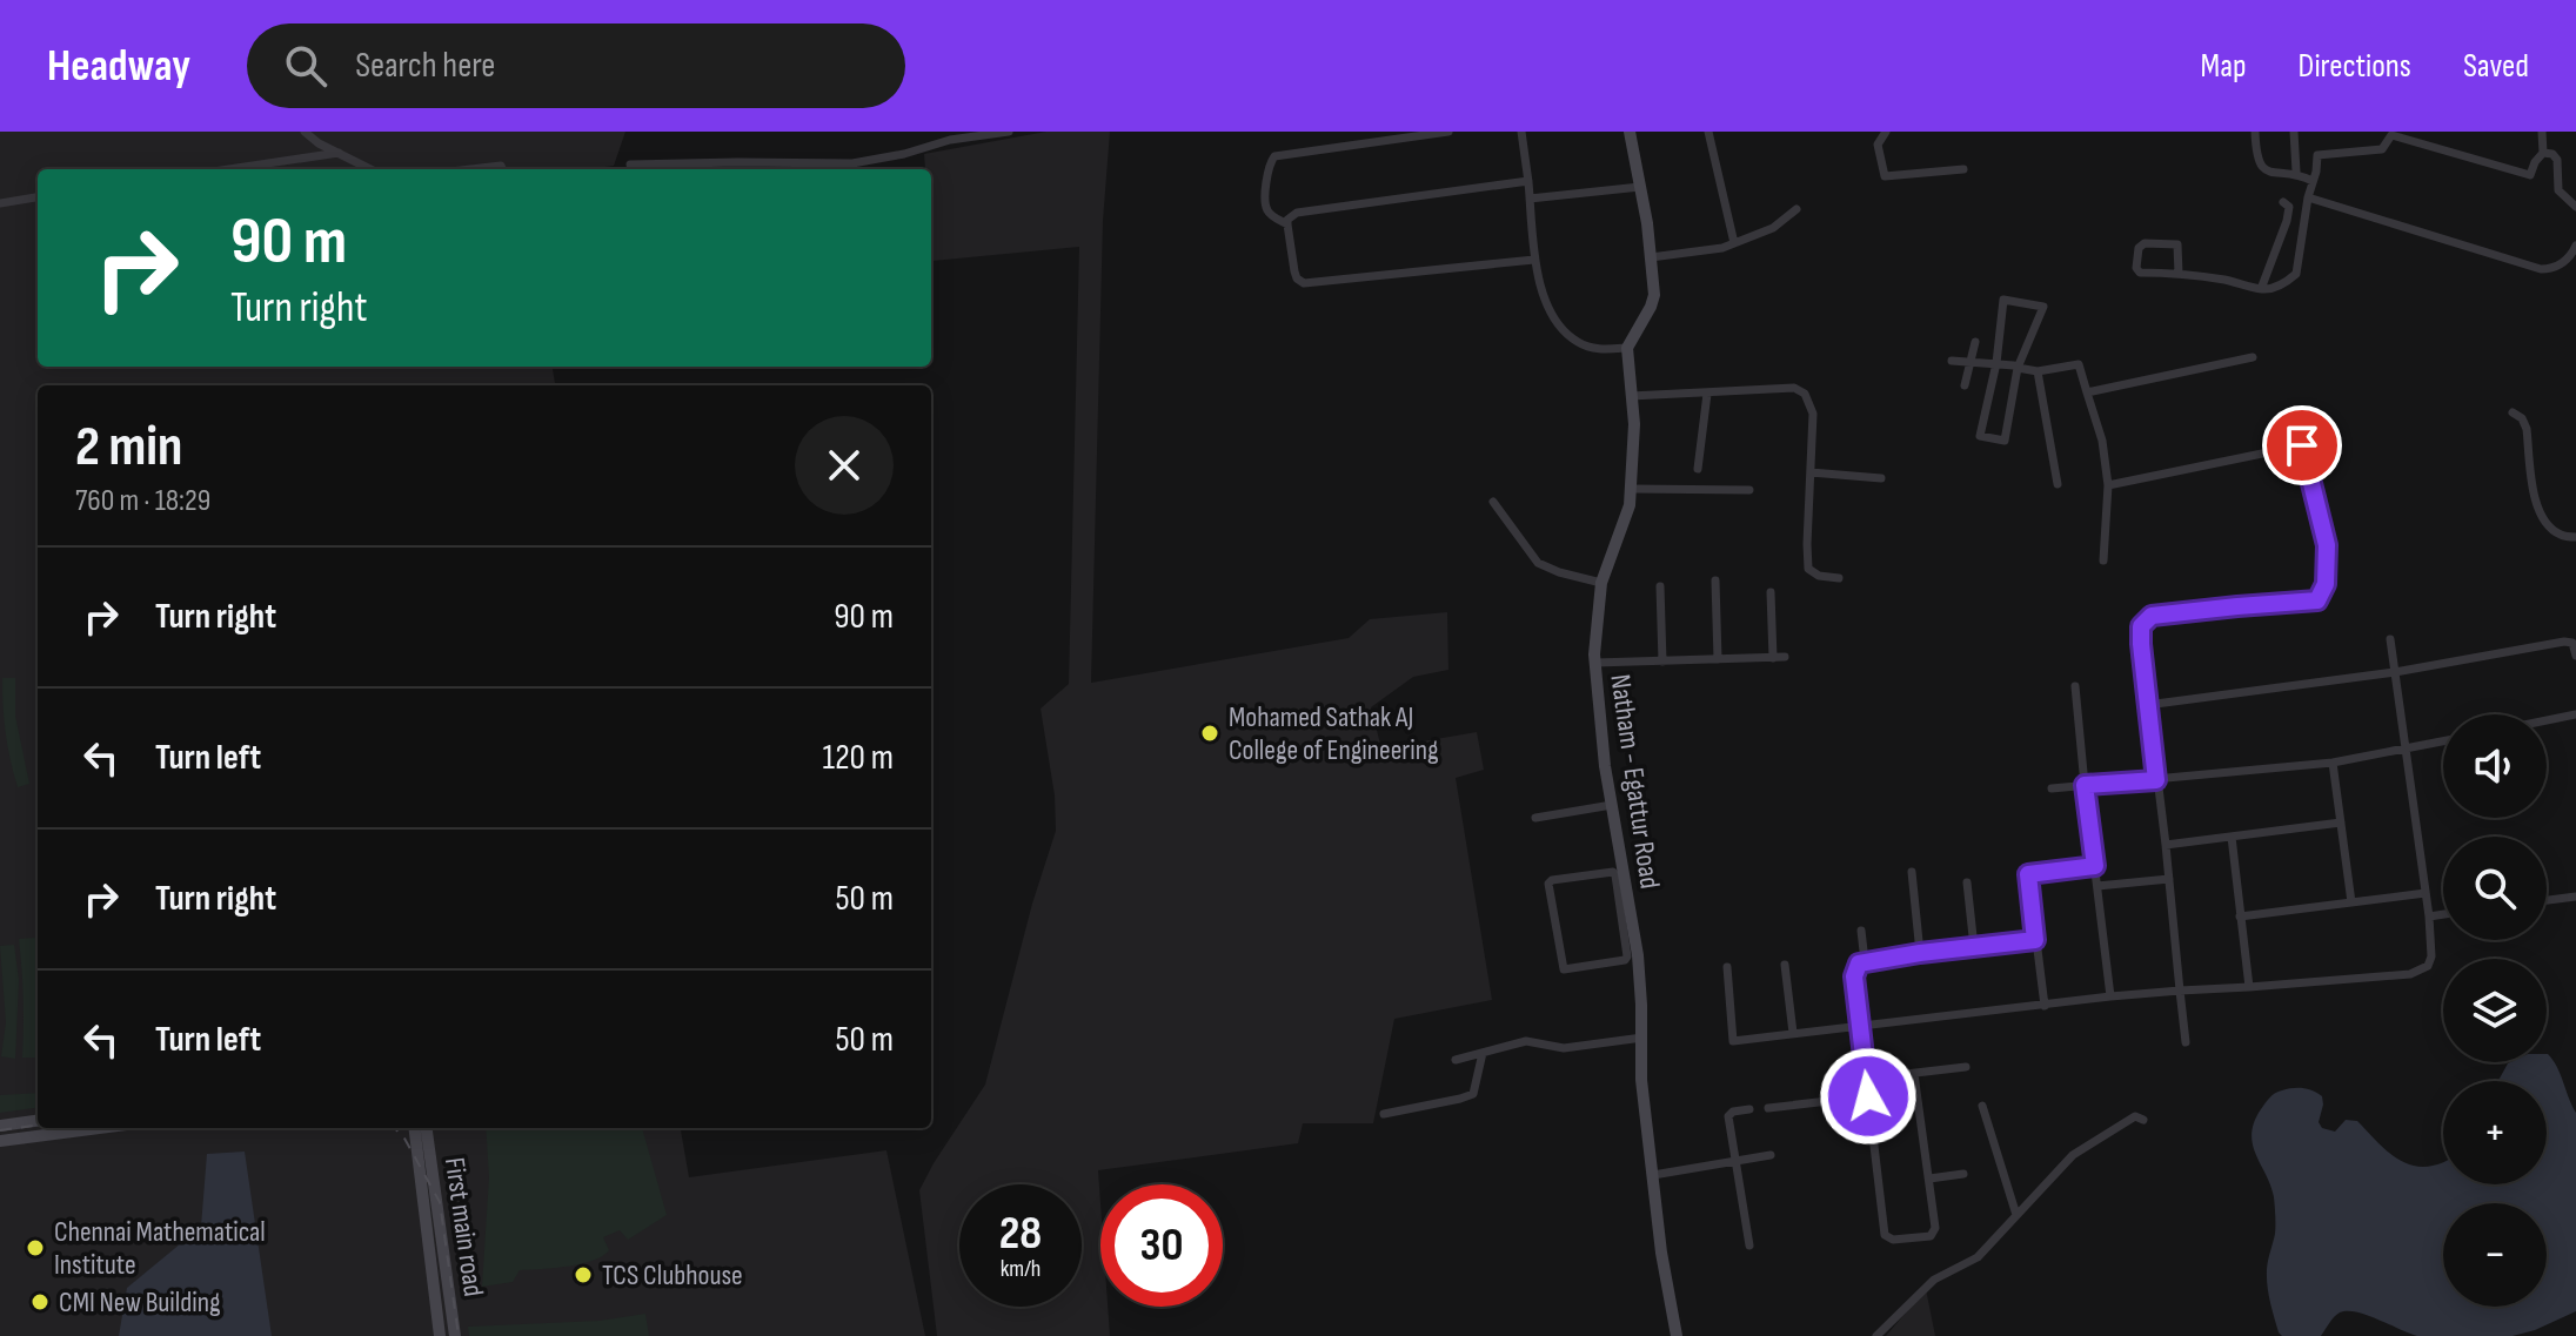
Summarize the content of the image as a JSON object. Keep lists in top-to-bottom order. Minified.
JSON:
{"streets":{"street":["Natham - Egattur Road","First main road"]},"places":["Mohamed Sathak AJ College of Engineering","Chennai Mathematical Institute","TCS Clubhouse","CMI New Building"],"page":{"header":"Headway","search":"Search here","nav":["Map","Directions","Saved"],"turn":["90 m","Turn right"],"heading":["2 min","760 m · 18:29"],"list":[{"name":"Turn right","value":"90 m"},{"name":"Turn left","value":"120 m"},{"name":"Turn right","value":"50 m"},{"name":"Turn left","value":"50 m"}],"map_buttons":["+","−"],"speed":"28 km/h","limit":"30"}}
